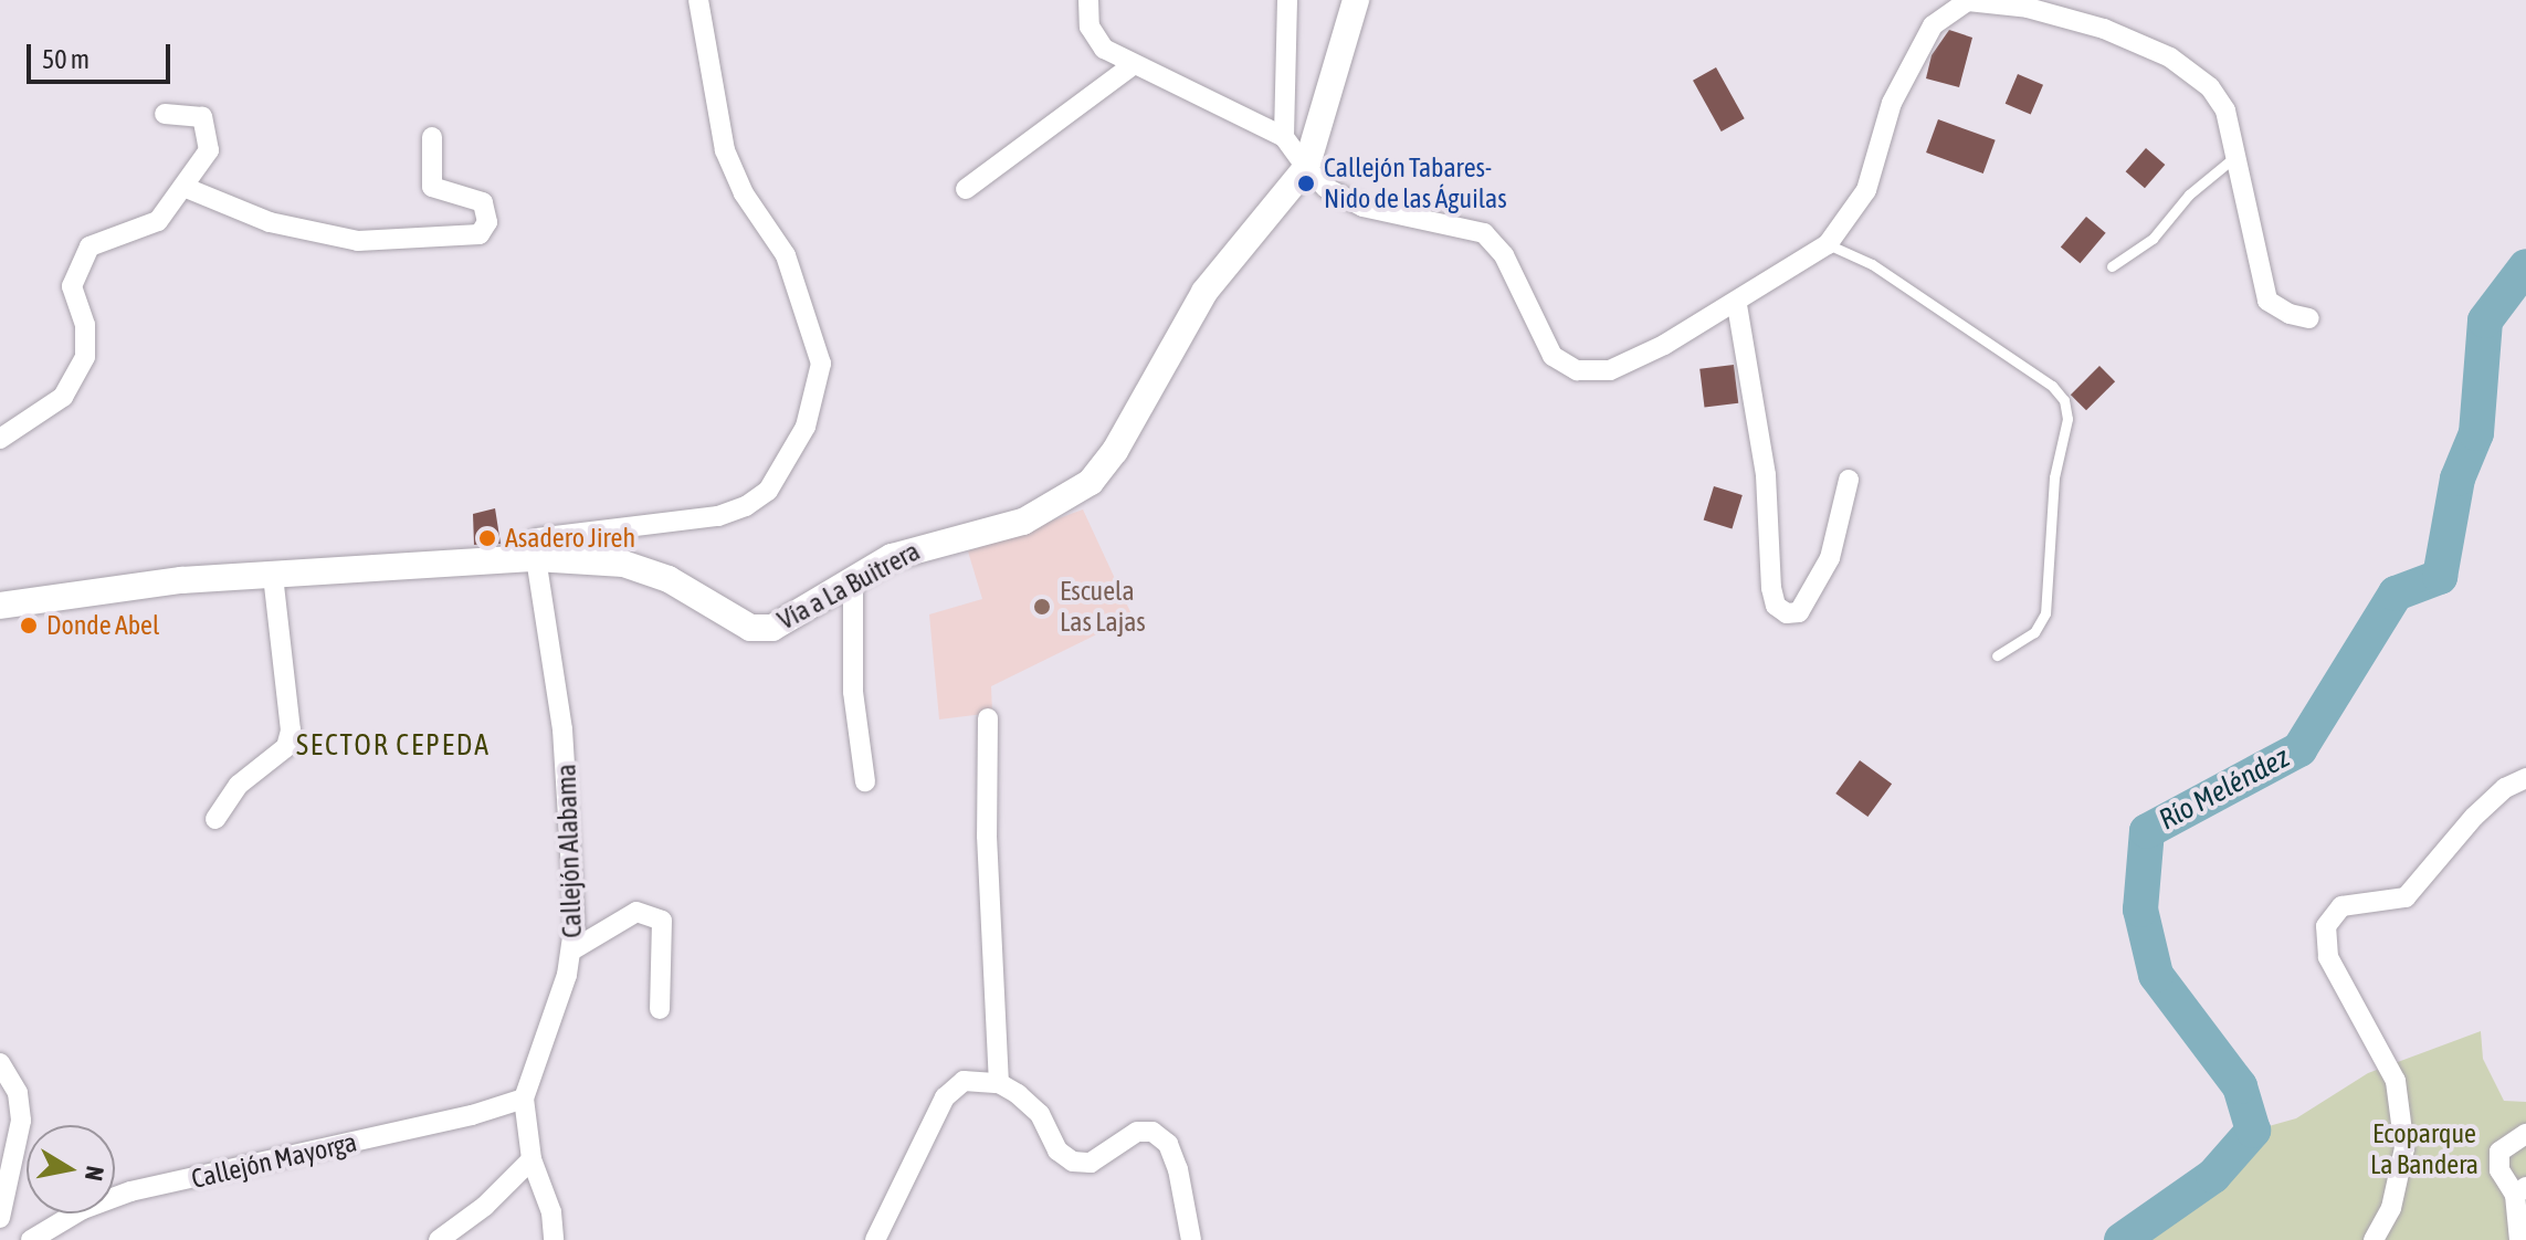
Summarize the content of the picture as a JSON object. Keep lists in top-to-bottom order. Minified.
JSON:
{"streets":{"street":["Vía a La Buitrera","Callejón Alabama","Callejón Mayorga"]},"crossings":[["Vía a La Buitrera","Callejón Alabama"],["Callejón Alabama","Callejón Mayorga"]],"districts":["SECTOR CEPEDA"],"water":["Río Meléndez"],"parks":["Ecoparque La Bandera"],"places":["Callejón Tabares- Nido de las Águilas","Asadero Jireh","Escuela Las Lajas","Donde Abel"],"scale_bar":"50 m","north":"right"}
